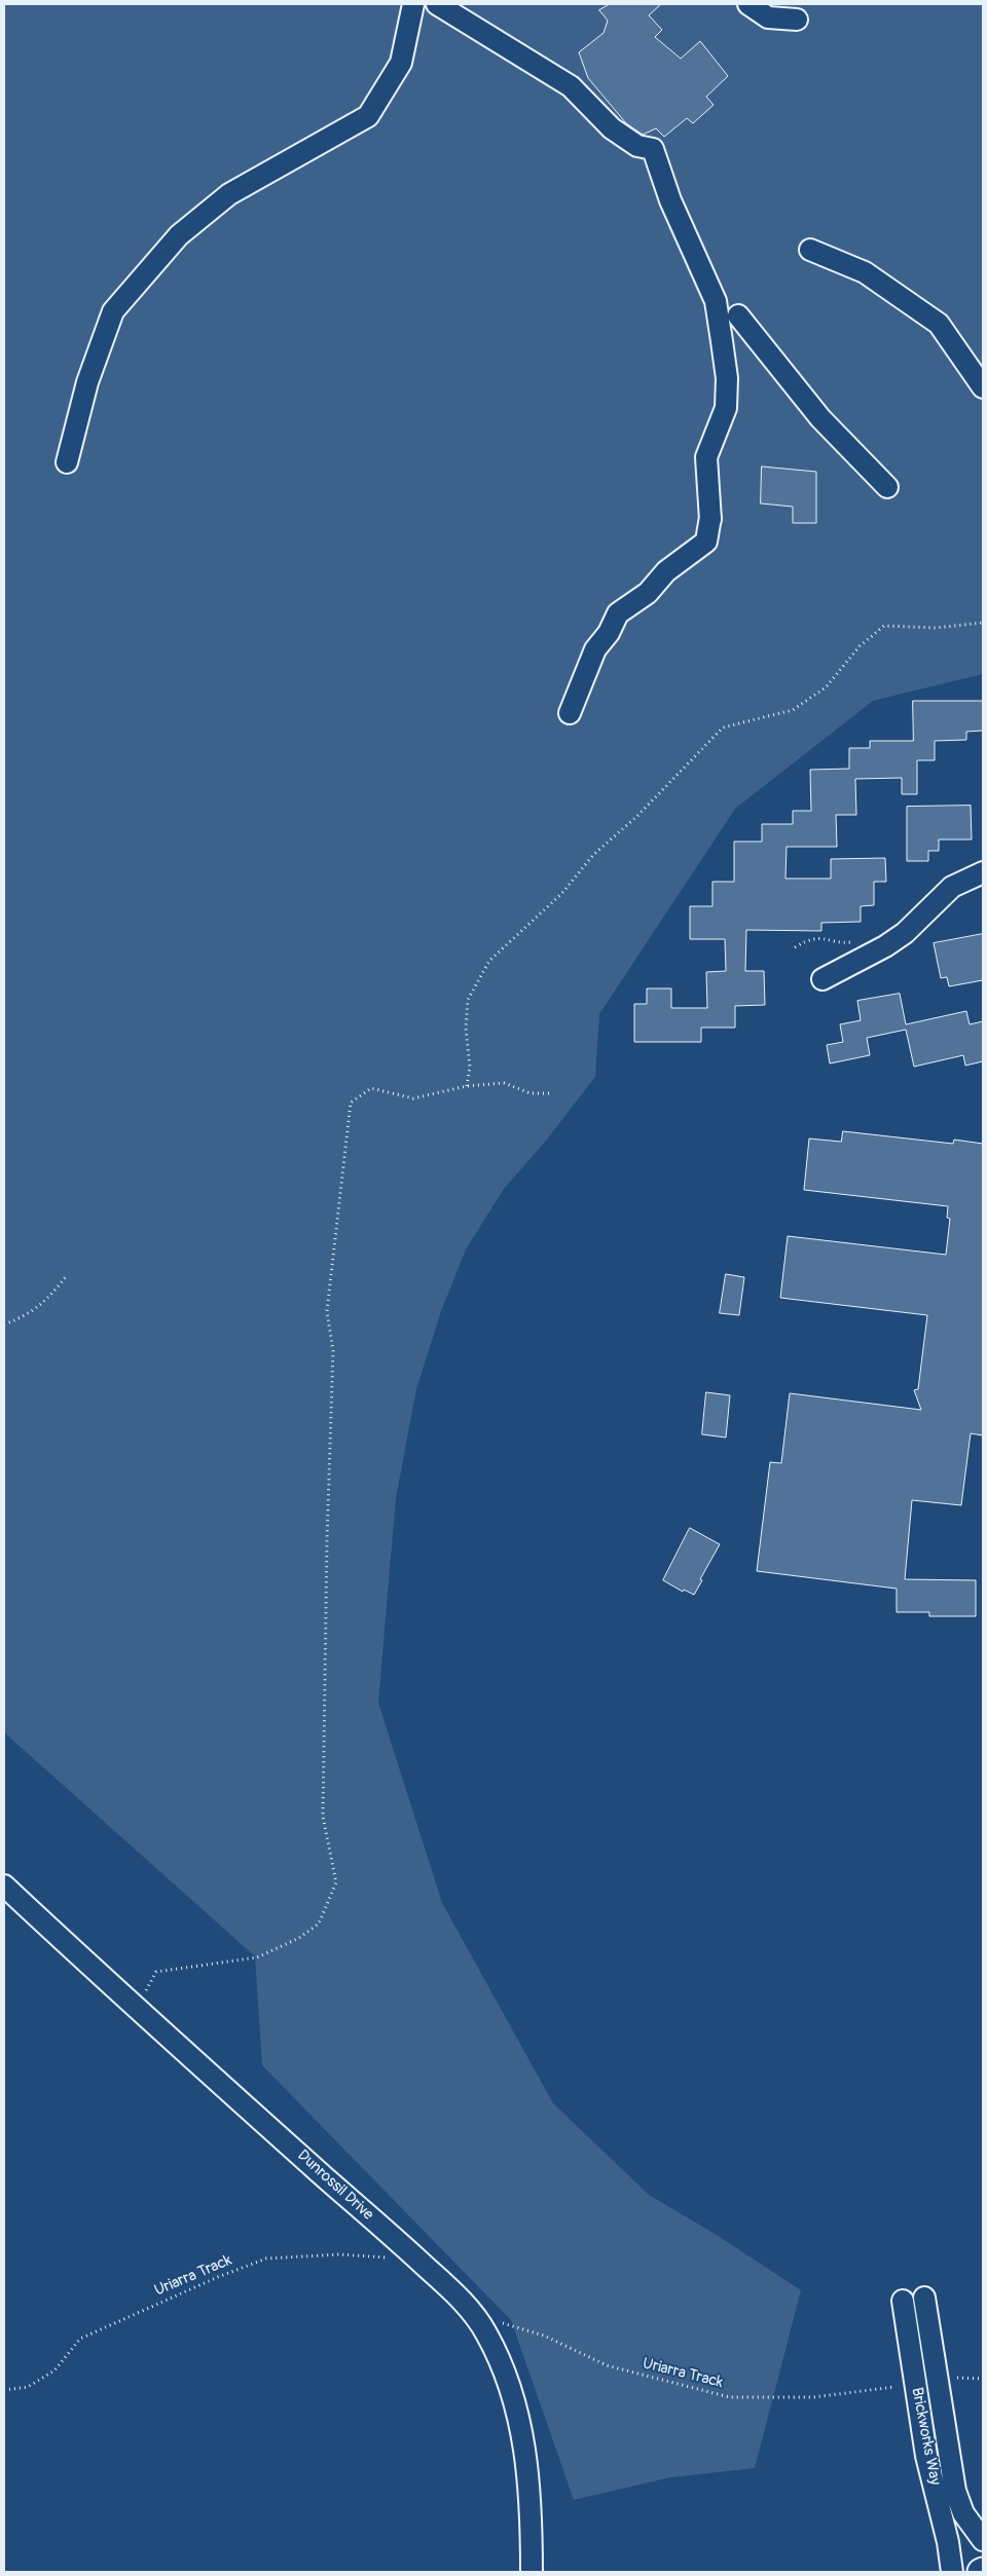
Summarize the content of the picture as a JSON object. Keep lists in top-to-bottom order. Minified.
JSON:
{"streets":{"street":["Dunrossil Drive","Brickworks Way"],"path":["Uriarra Track"]},"crossings":[["Dunrossil Drive","Uriarra Track"]]}
